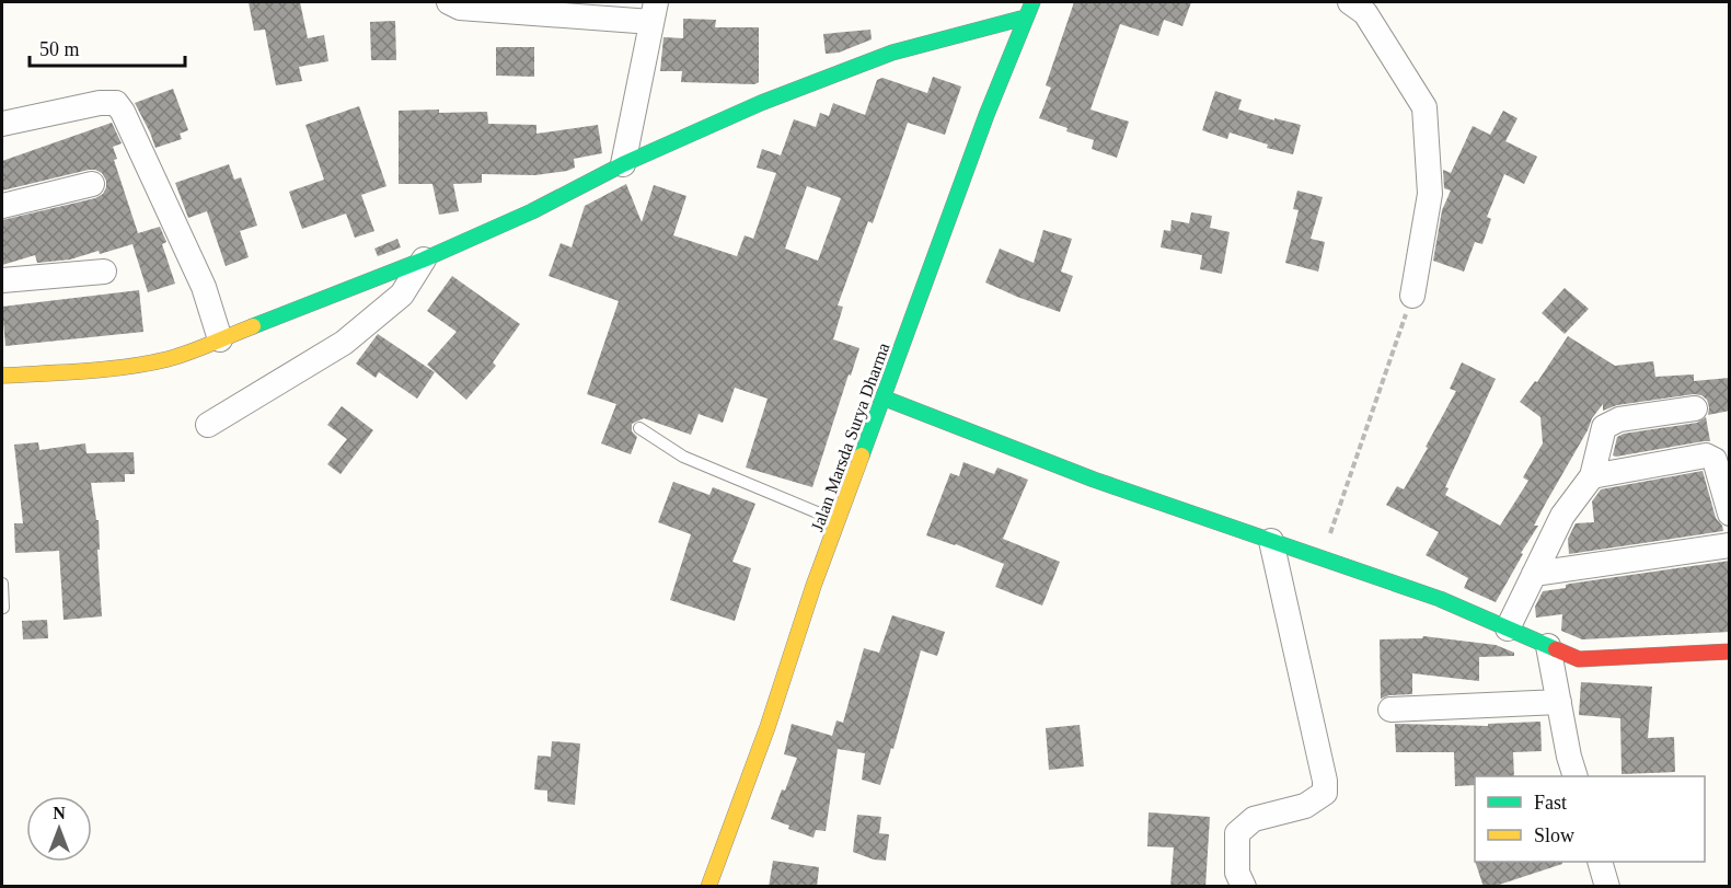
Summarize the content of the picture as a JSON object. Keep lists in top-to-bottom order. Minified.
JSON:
{"streets":{"main road":["Jalan Marsda Surya Dharma"]},"legend":["Fast","Slow"],"scale_bar":"50 m","north":"top"}
